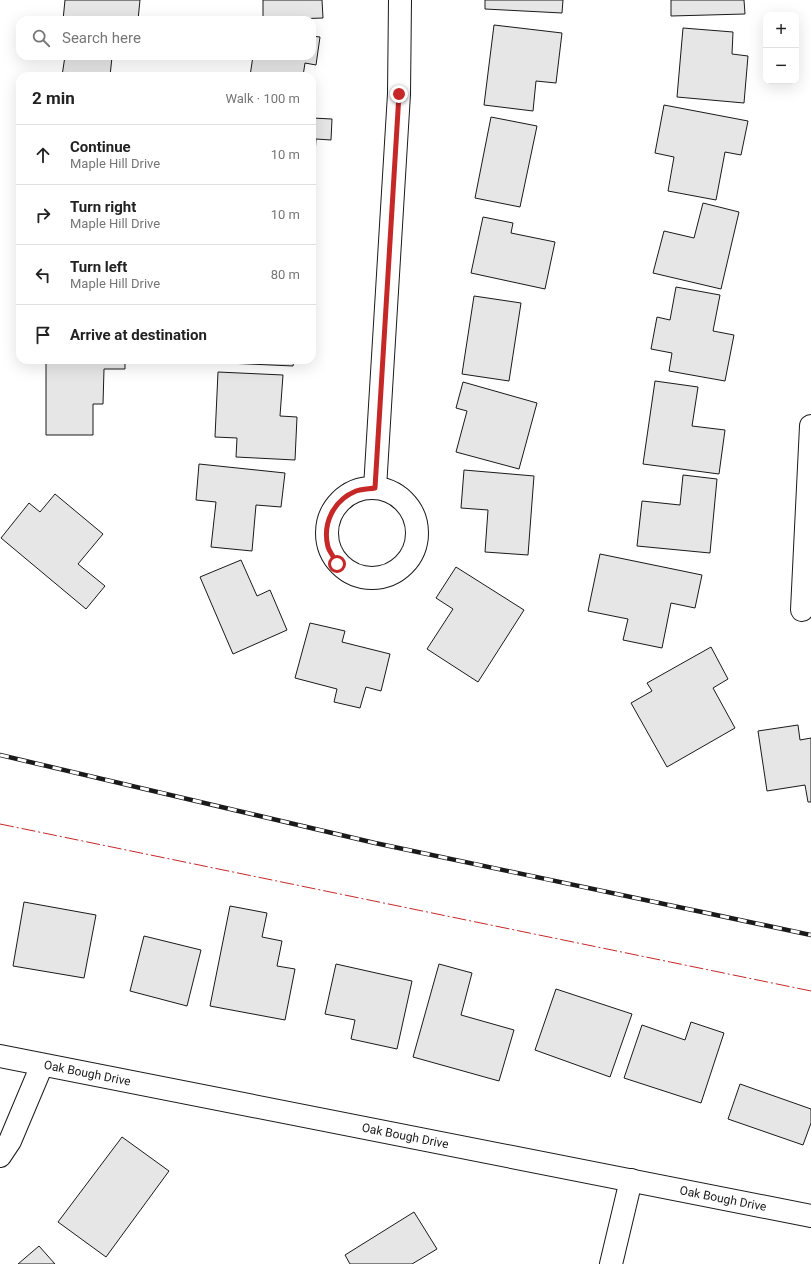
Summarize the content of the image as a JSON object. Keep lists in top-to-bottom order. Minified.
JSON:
{"streets":{"street":["Oak Bough Drive"]},"page":{"map_buttons":["+","−"],"search":"Search here","heading":["2 min","Walk · 100 m"],"list":[["Continue","Maple Hill Drive","10 m"],["Turn right","Maple Hill Drive","10 m"],["Turn left","Maple Hill Drive","80 m"],"Arrive at destination"]}}
